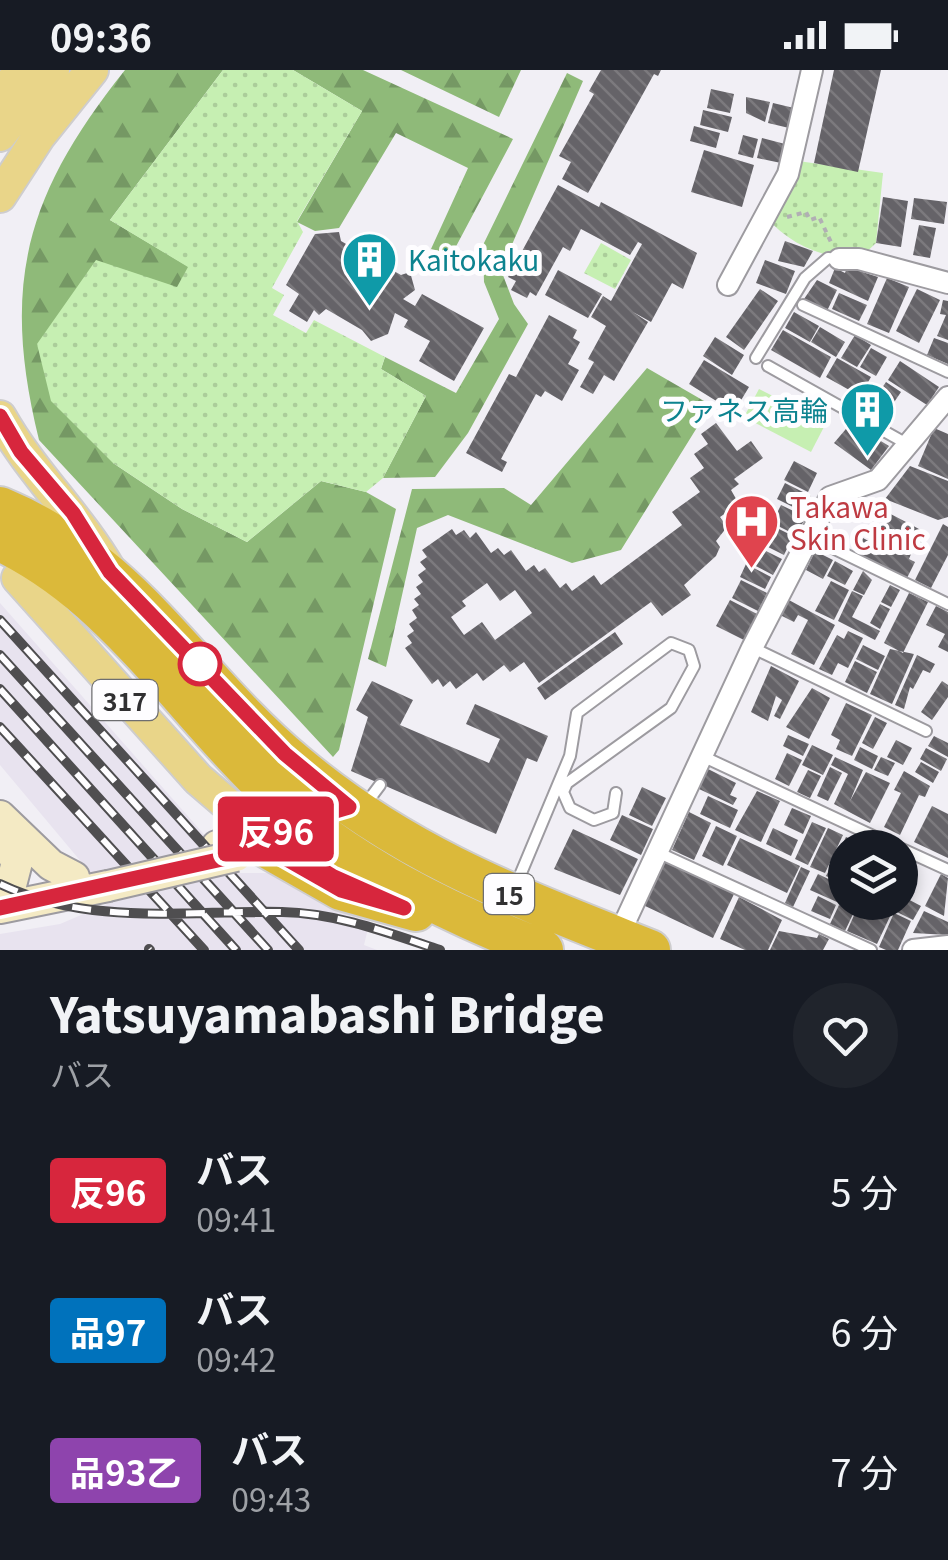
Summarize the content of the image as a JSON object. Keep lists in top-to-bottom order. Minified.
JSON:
{"streets":{"highway":["15"],"main road":["317"]},"places":{"building":["Kaitokaku","ファネス高輪"],"hospital":["Takawa Skin Clinic"]},"lines":["bus line 反96"],"page":{"status":"09:36","on_map":"反96","heading":["Yatsuyamabashi Bridge","バス"],"list":[{"mark":"反96","name":"バス","note":"09:41","value":"5 分"},{"mark":"品97","name":"バス","note":"09:42","value":"6 分"},{"mark":"品93乙","name":"バス","note":"09:43","value":"7 分"}]}}
